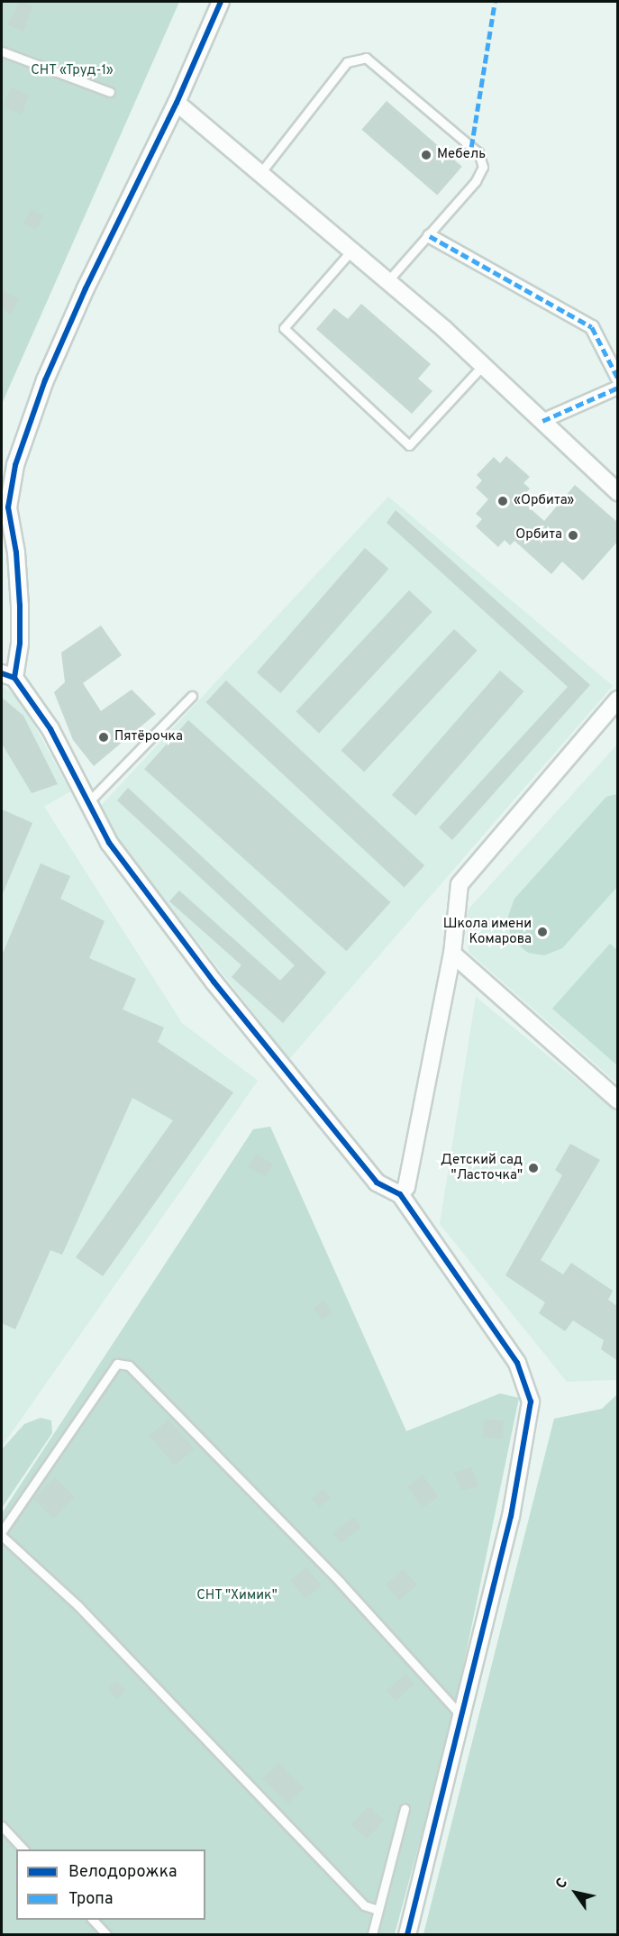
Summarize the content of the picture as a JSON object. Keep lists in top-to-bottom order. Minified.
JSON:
{"parks":["СНТ «Труд-1»","СНТ \"Химик\""],"places":["Мебель","«Орбита»","Орбита","Пятёрочка","Школа имени Комарова","Детский сад \"Ласточка\""],"legend":["Велодорожка","Тропа"],"north":"top left"}
